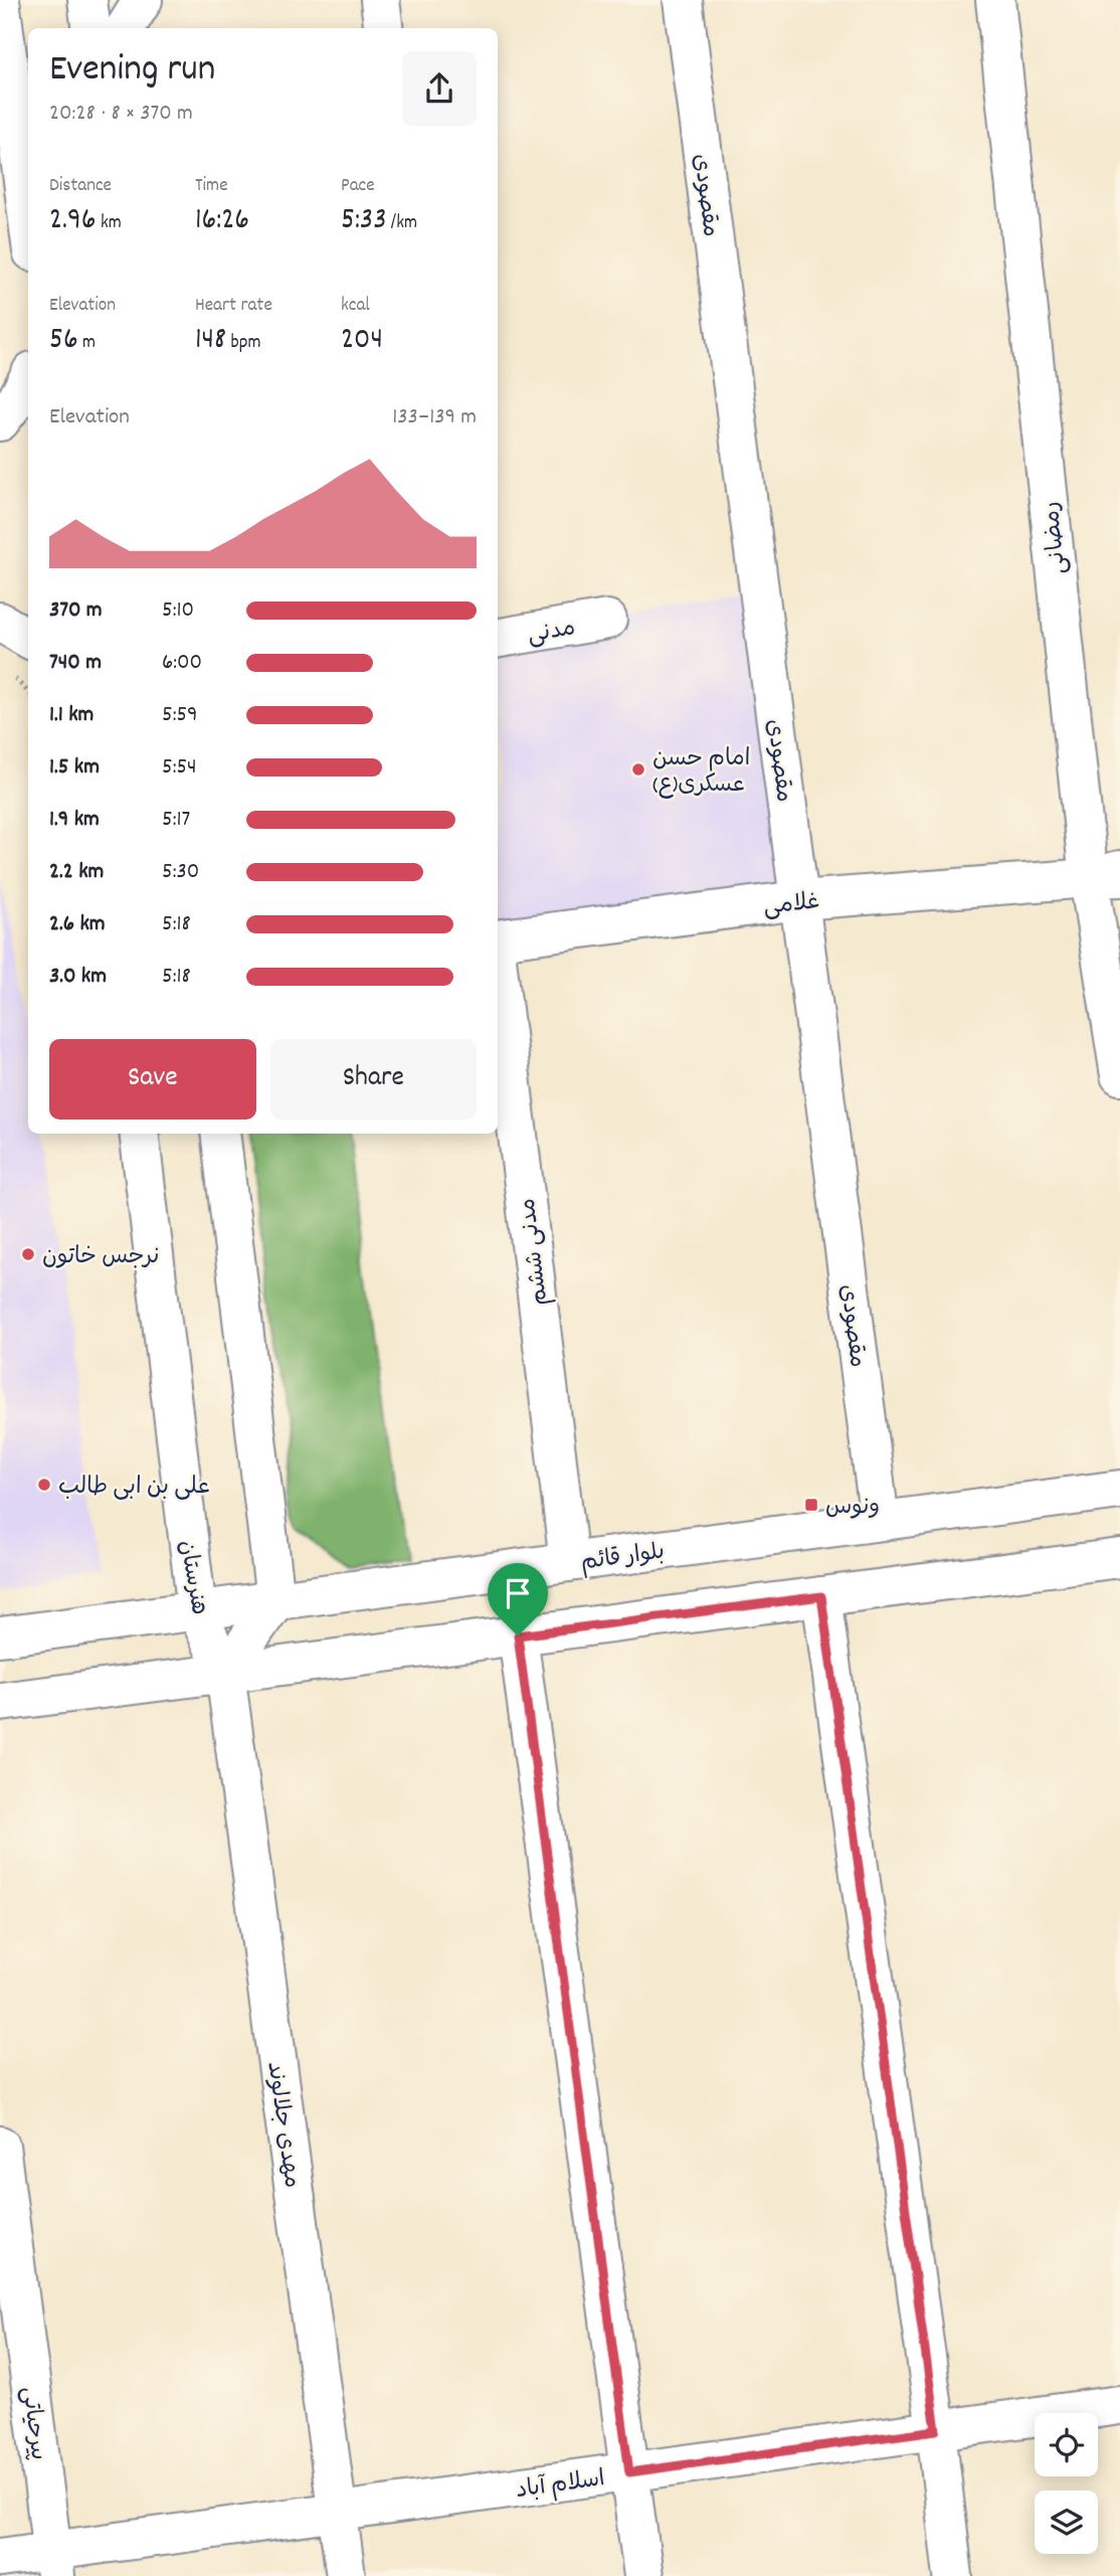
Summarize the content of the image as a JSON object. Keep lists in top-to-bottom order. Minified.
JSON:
{"streets":{"street":["مقصودی","رمضانی","مدنی","غلامی","مدنی ششم","بلوار قائم","هنرستان","مهدی جلالوند","پیرحیاتی","اسلام آباد"]},"crossings":[["مقصودی","غلامی"],["مقصودی","بلوار قائم"],["رمضانی","غلامی"],["مدنی ششم","بلوار قائم"],["بلوار قائم","هنرستان"],["هنرستان","مهدی جلالوند"],["مهدی جلالوند","اسلام آباد"],["پیرحیاتی","اسلام آباد"]],"places":{"other":["امام حسن عسکری(ع)","نرجس خاتون","علی بن ابی طالب"],"transit":["ونوس"]},"page":{"heading":["Evening run","20:28 · 8 × 370 m"],"stats":[["Distance","2.96 km"],["Time","16:26"],["Pace","5:33 /km"],["Elevation","56 m"],["Heart rate","148 bpm"],["kcal","204"]],"chart":["Elevation","133–139 m"],"list":[{"name":"370 m","note":"5:10"},{"name":"740 m","note":"6:00"},{"name":"1.1 km","note":"5:59"},{"name":"1.5 km","note":"5:54"},{"name":"1.9 km","note":"5:17"},{"name":"2.2 km","note":"5:30"},{"name":"2.6 km","note":"5:18"},{"name":"3.0 km","note":"5:18"}],"buttons":["Save","Share"]}}
